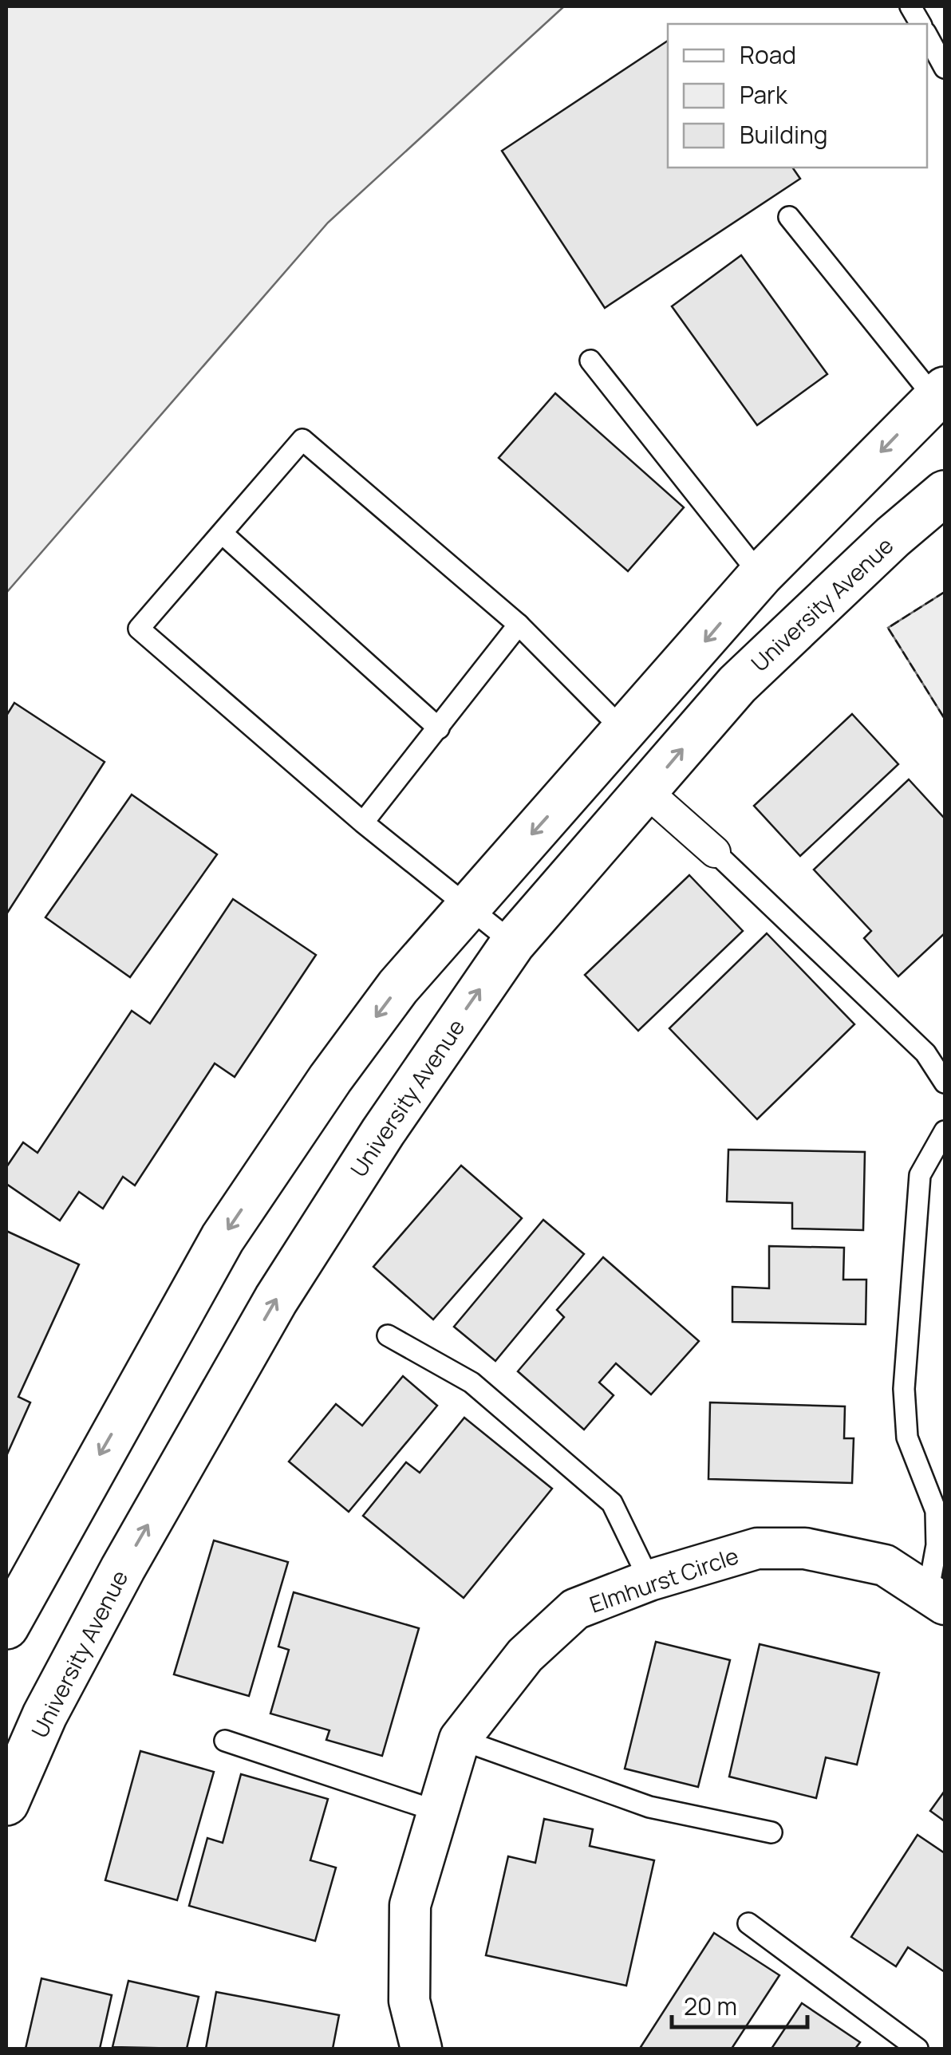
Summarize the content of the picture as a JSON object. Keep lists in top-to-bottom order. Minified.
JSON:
{"streets":{"street":["University Avenue","Elmhurst Circle"]},"legend":["Road","Park","Building"],"scale_bar":"20 m"}
